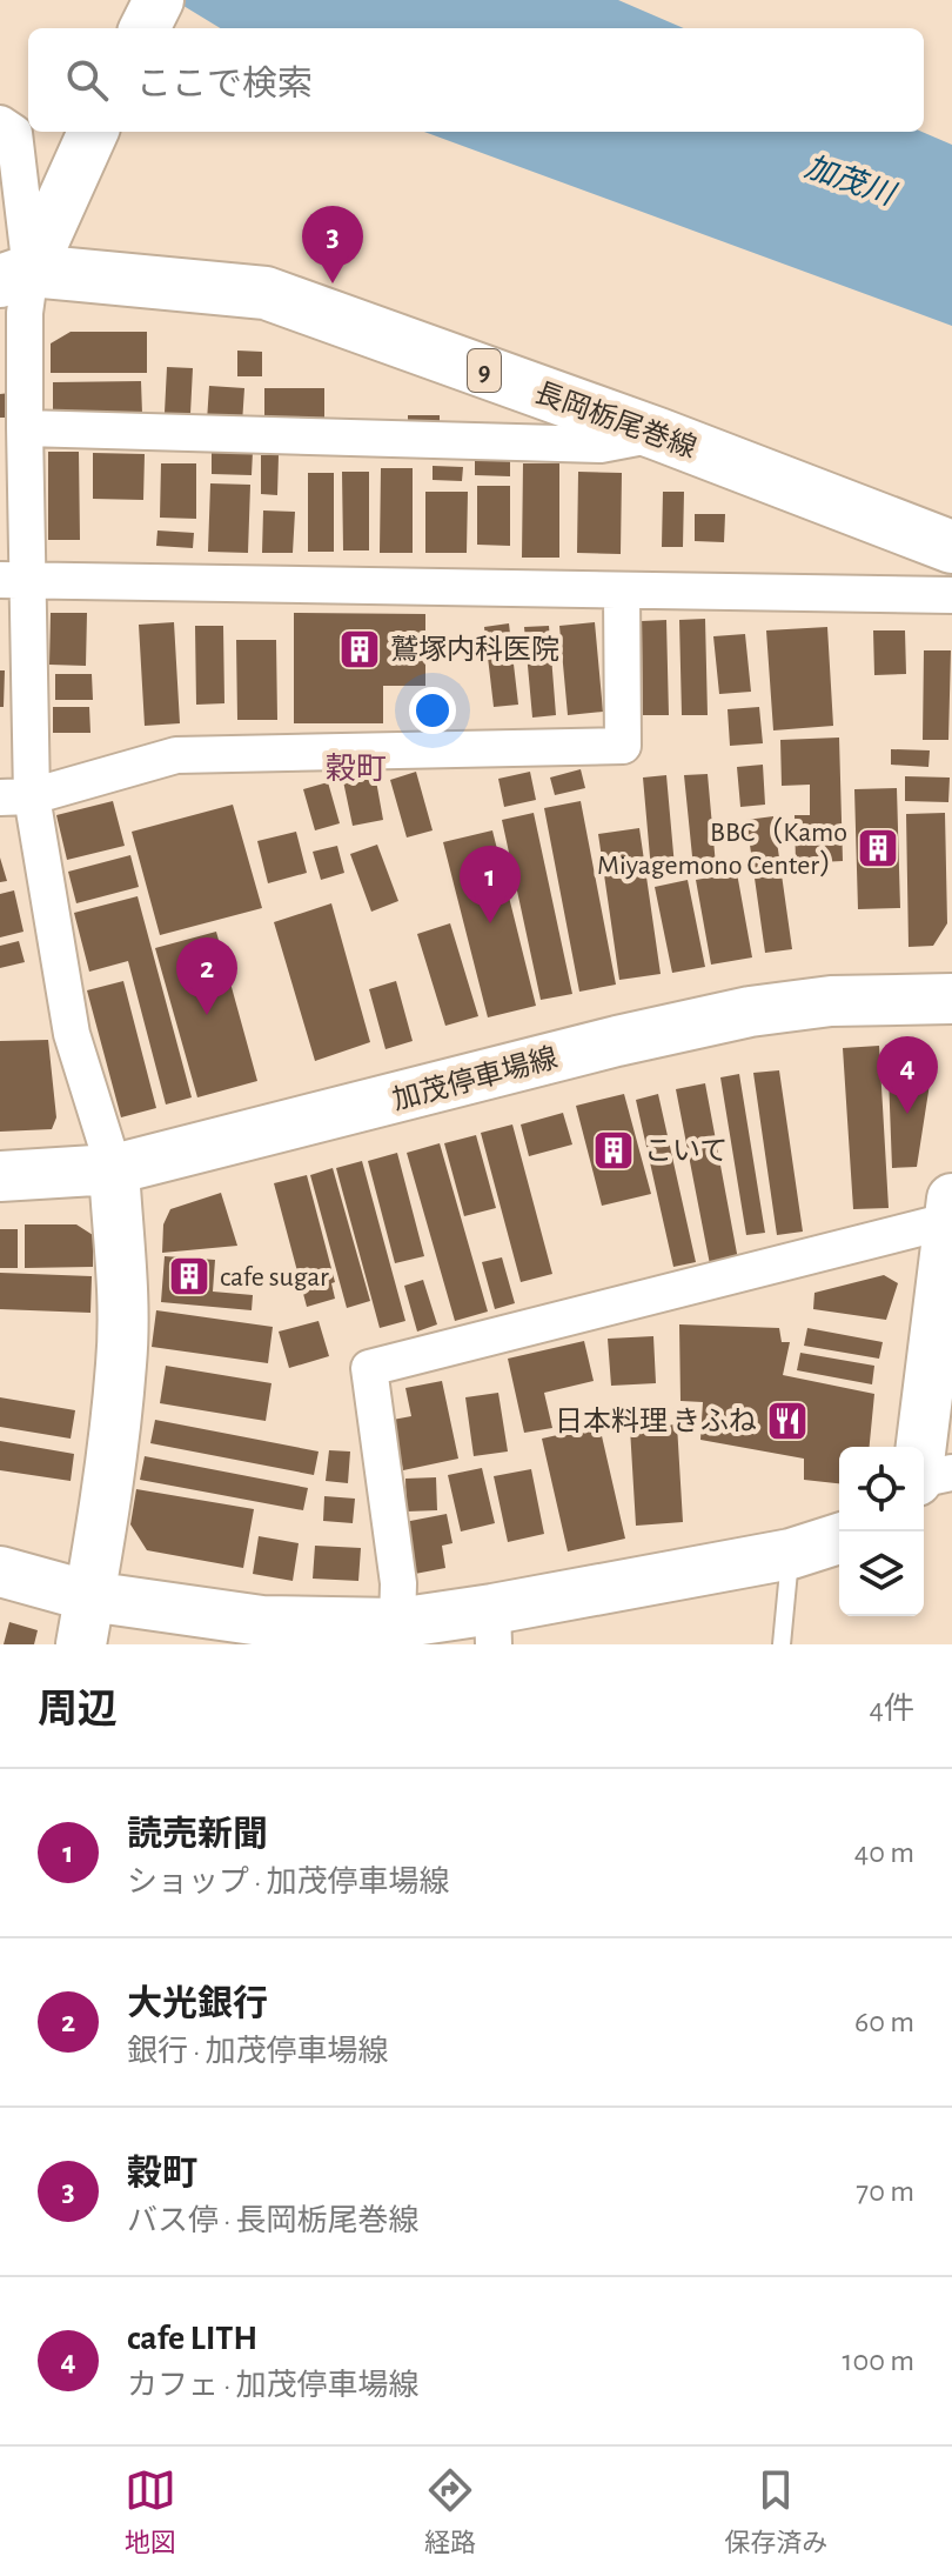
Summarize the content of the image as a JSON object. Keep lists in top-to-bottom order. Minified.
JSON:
{"streets":{"main road":["9","長岡栃尾巻線"],"street":["加茂停車場線"]},"districts":["穀町"],"water":["加茂川"],"places":{"building":["鷲塚内科医院","BBC（Kamo Miyagemono Center）","こいて","cafe sugar"],"restaurant":["日本料理 きふね"]},"page":{"search":"ここで検索","pins":["3","1","2","4"],"heading":["周辺","4件"],"list":[{"mark":"1","name":"読売新聞","note":"ショップ · 加茂停車場線","value":"40 m"},{"mark":"2","name":"大光銀行","note":"銀行 · 加茂停車場線","value":"60 m"},{"mark":"3","name":"穀町","note":"バス停 · 長岡栃尾巻線","value":"70 m"},{"mark":"4","name":"cafe LITH","note":"カフェ · 加茂停車場線","value":"100 m"}],"nav":["地図","経路","保存済み"]}}
